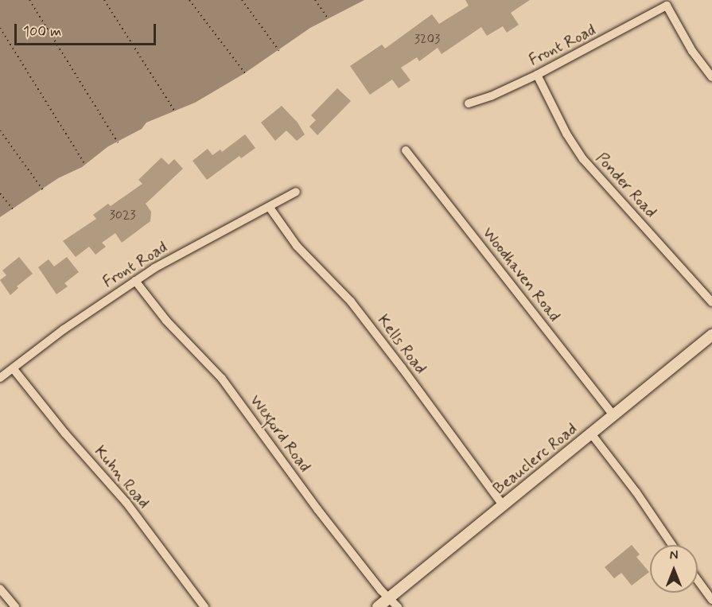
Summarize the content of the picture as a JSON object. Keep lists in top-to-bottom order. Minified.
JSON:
{"streets":{"street":["Front Road","Ponder Road","Woodhaven Road","Kells Road","Wexford Road","Beauclerc Road","Kuhn Road"]},"crossings":[["Front Road","Ponder Road"],["Front Road","Kells Road"],["Front Road","Wexford Road"],["Front Road","Kuhn Road"],["Woodhaven Road","Beauclerc Road"],["Kells Road","Beauclerc Road"],["Wexford Road","Beauclerc Road"]],"house_numbers":["3203","3023"],"scale_bar":"100 m","north":"top"}
